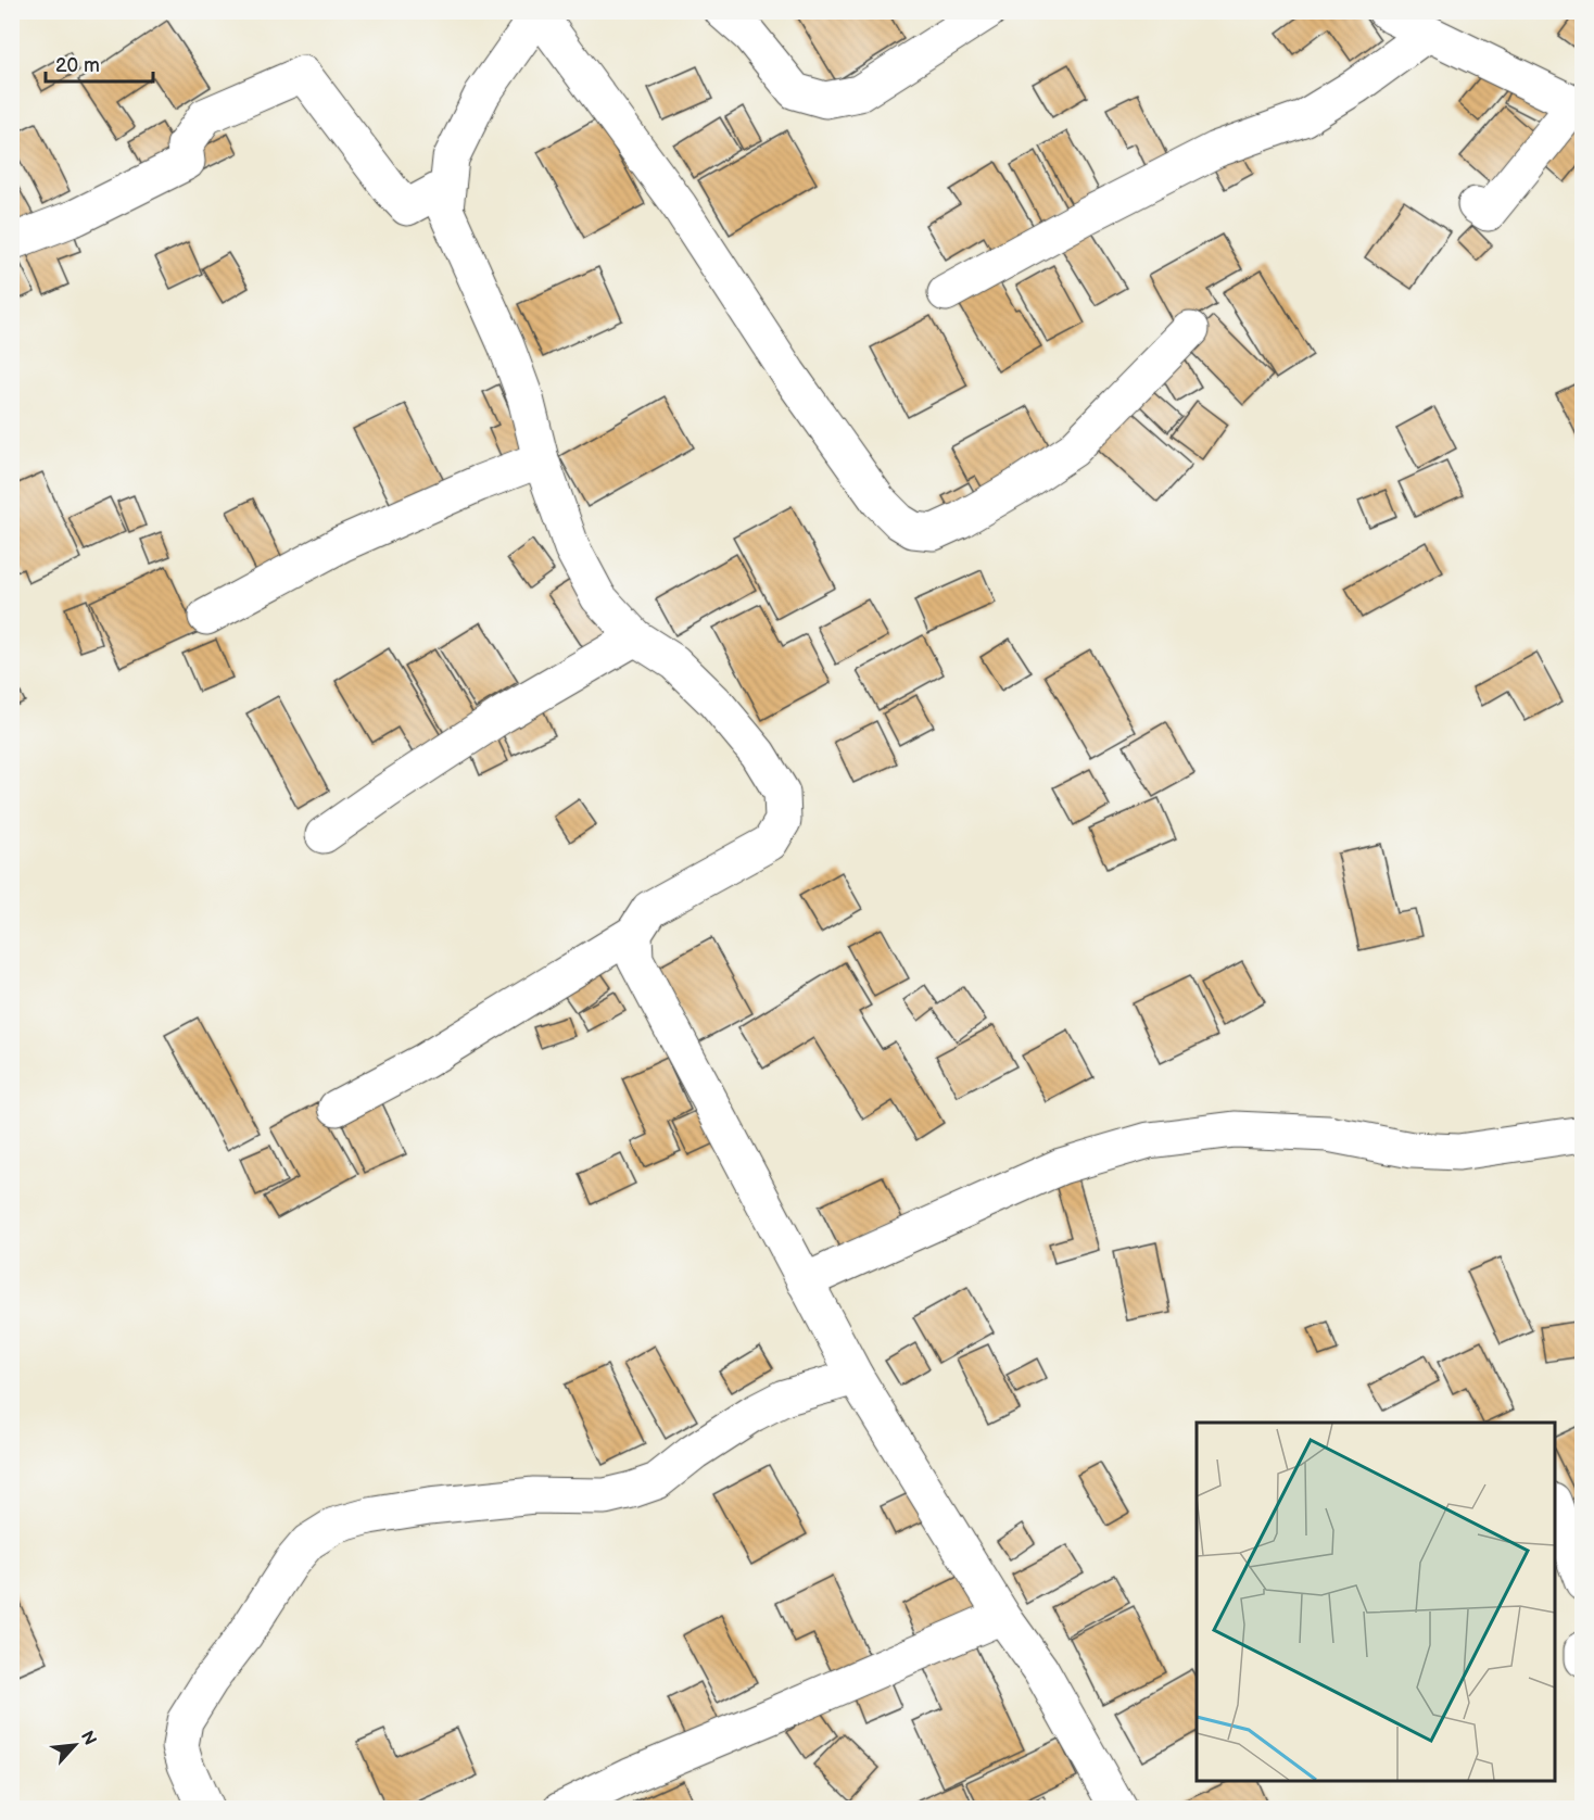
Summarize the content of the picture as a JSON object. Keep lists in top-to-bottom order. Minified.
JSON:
{"scale_bar":"20 m","north":"top right"}
